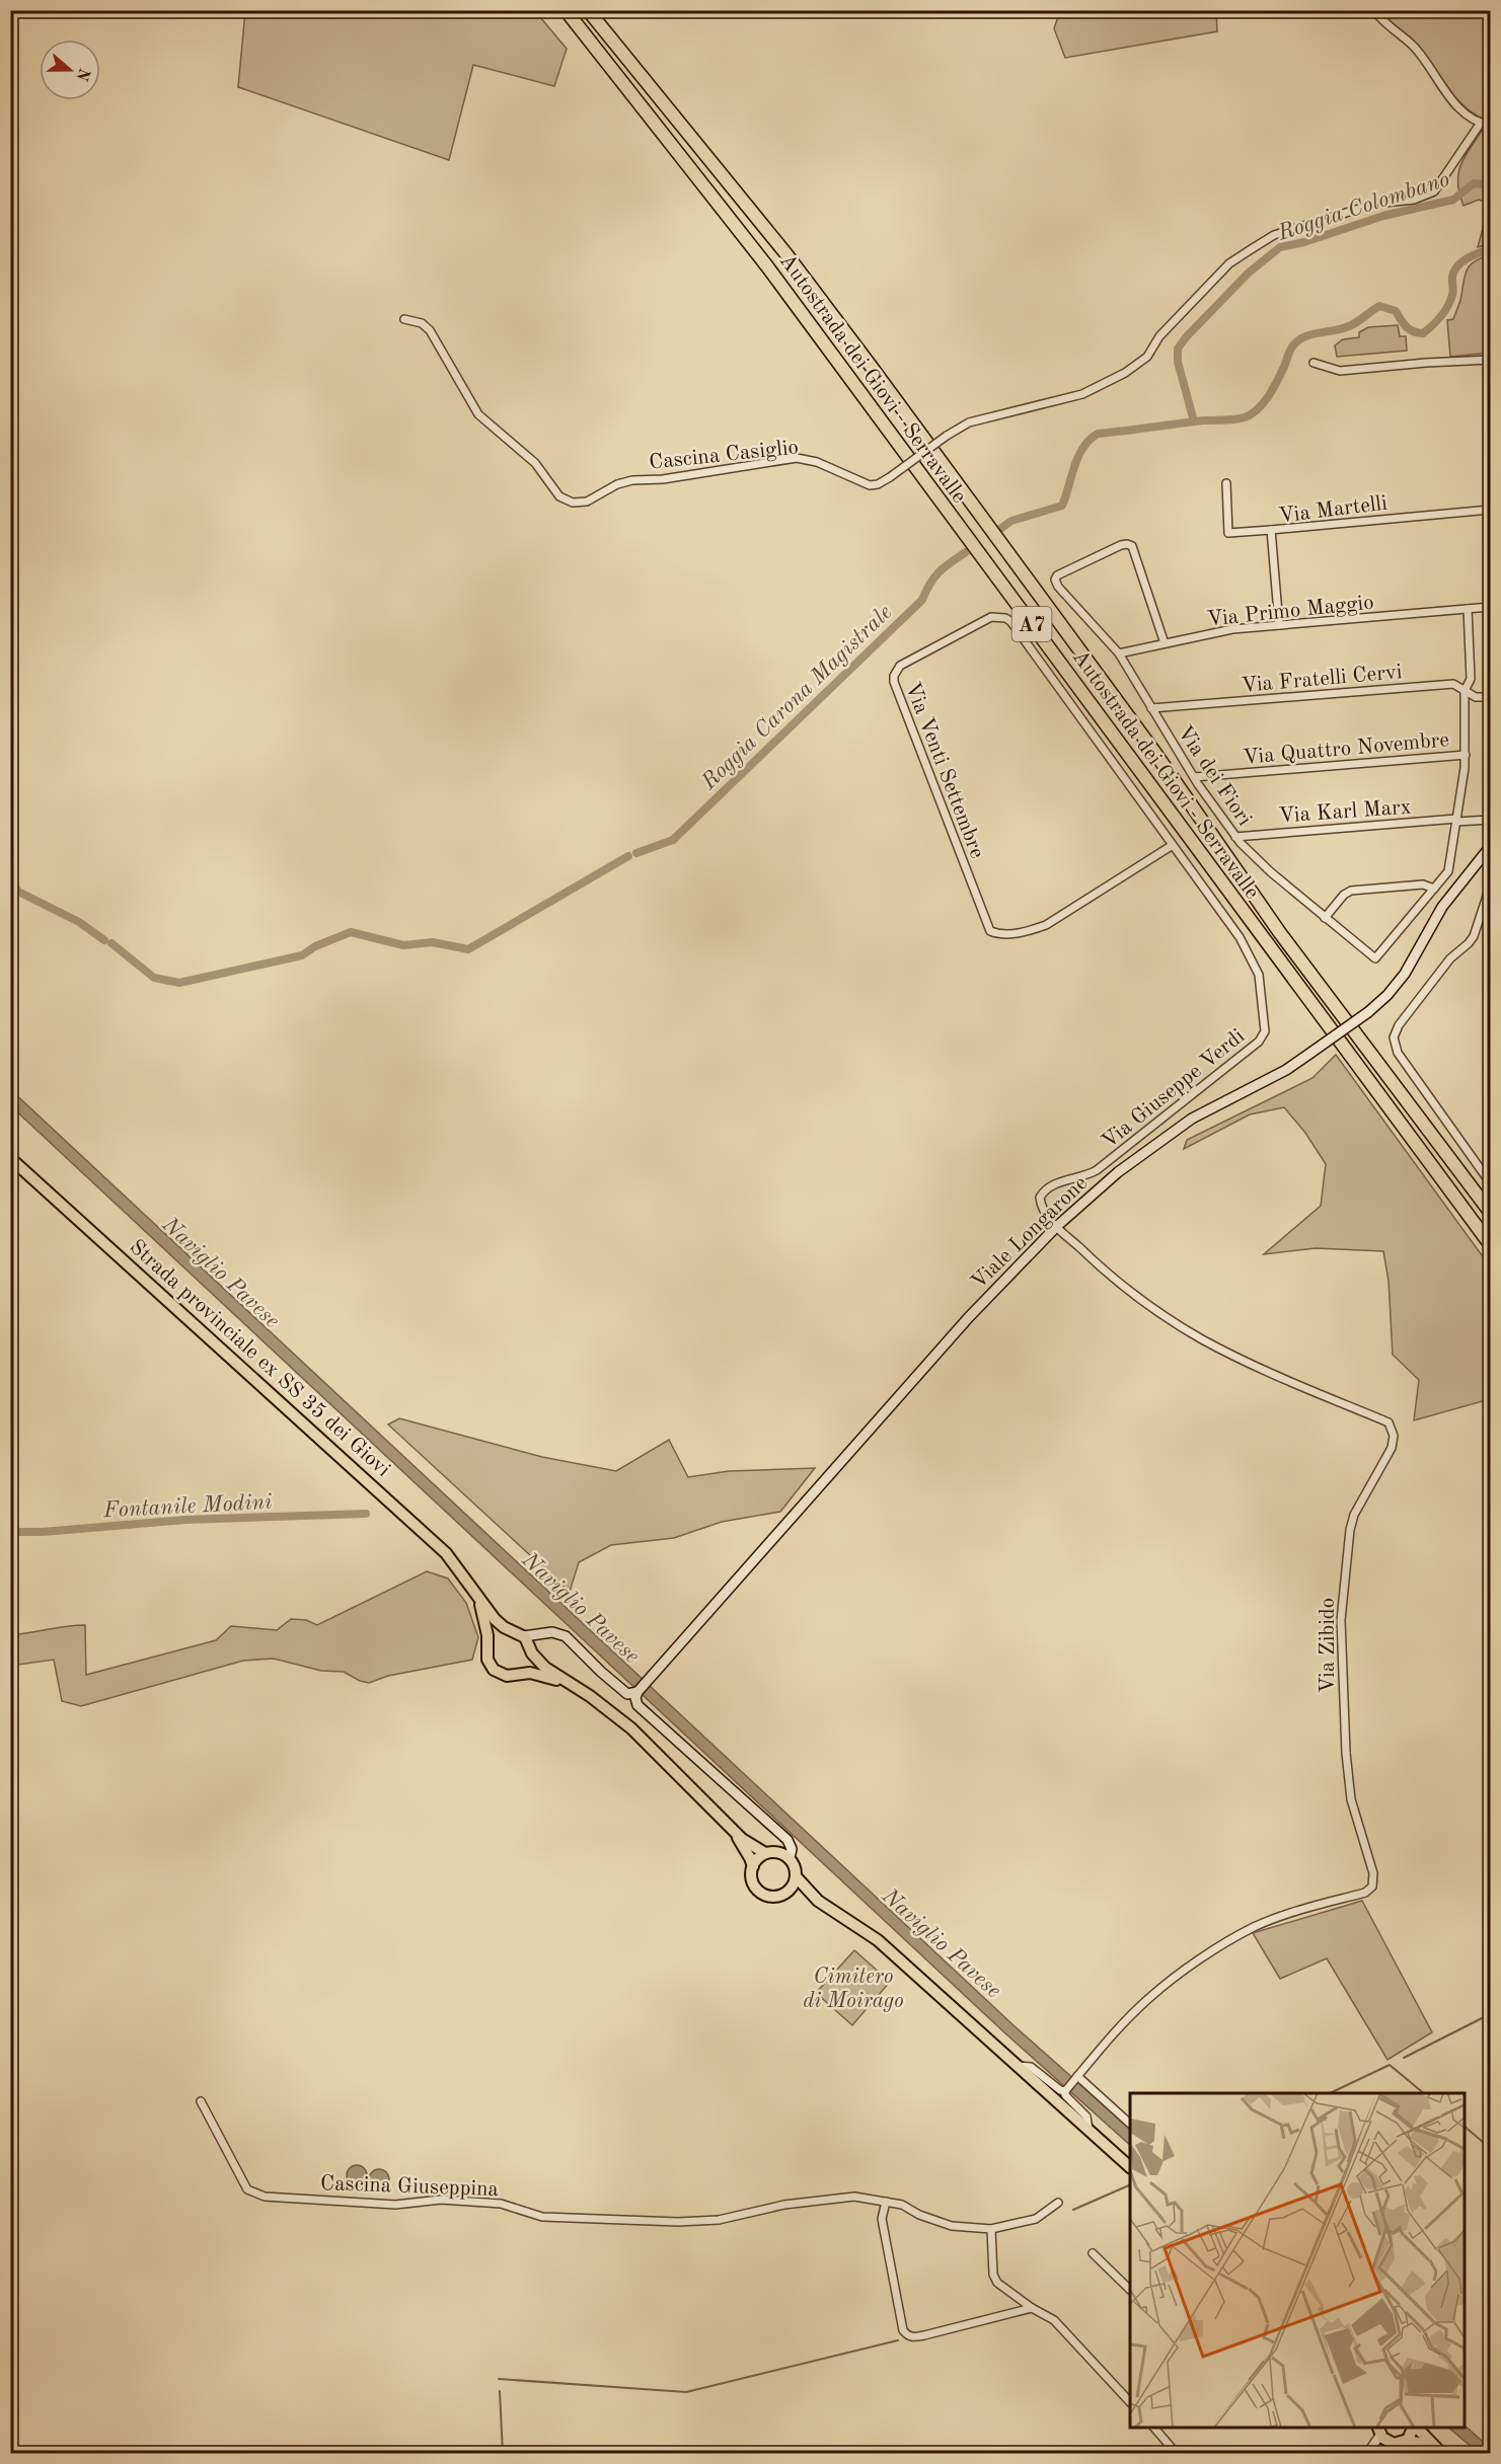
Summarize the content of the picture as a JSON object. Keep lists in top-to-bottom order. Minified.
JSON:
{"streets":{"highway":["Autostrada dei Giovi - Serravalle","A7"],"main road":["Viale Longarone","Strada provinciale ex SS 35 dei Giovi"],"street":["Cascina Casiglio","Via Martelli","Via Primo Maggio","Via Fratelli Cervi","Via Quattro Novembre","Via Venti Settembre","Via dei Fiori","Via Karl Marx","Via Giuseppe Verdi","Via Zibido","Cascina Giuseppina"]},"crossings":[["Via Martelli","Via Primo Maggio"],["Via Primo Maggio","Via dei Fiori"],["Via Fratelli Cervi","Via dei Fiori"],["Via Quattro Novembre","Via dei Fiori"],["Via Venti Settembre","Via Giuseppe Verdi"],["Via dei Fiori","Via Karl Marx"],["Via Giuseppe Verdi","Viale Longarone"],["Via Giuseppe Verdi","Via Zibido"],["Viale Longarone","Via Zibido"]],"water":["Roggia Colombano","Roggia Carona Magistrale","Naviglio Pavese","Fontanile Modini"],"parks":["Cimitero di Moirago"],"north":"right"}
